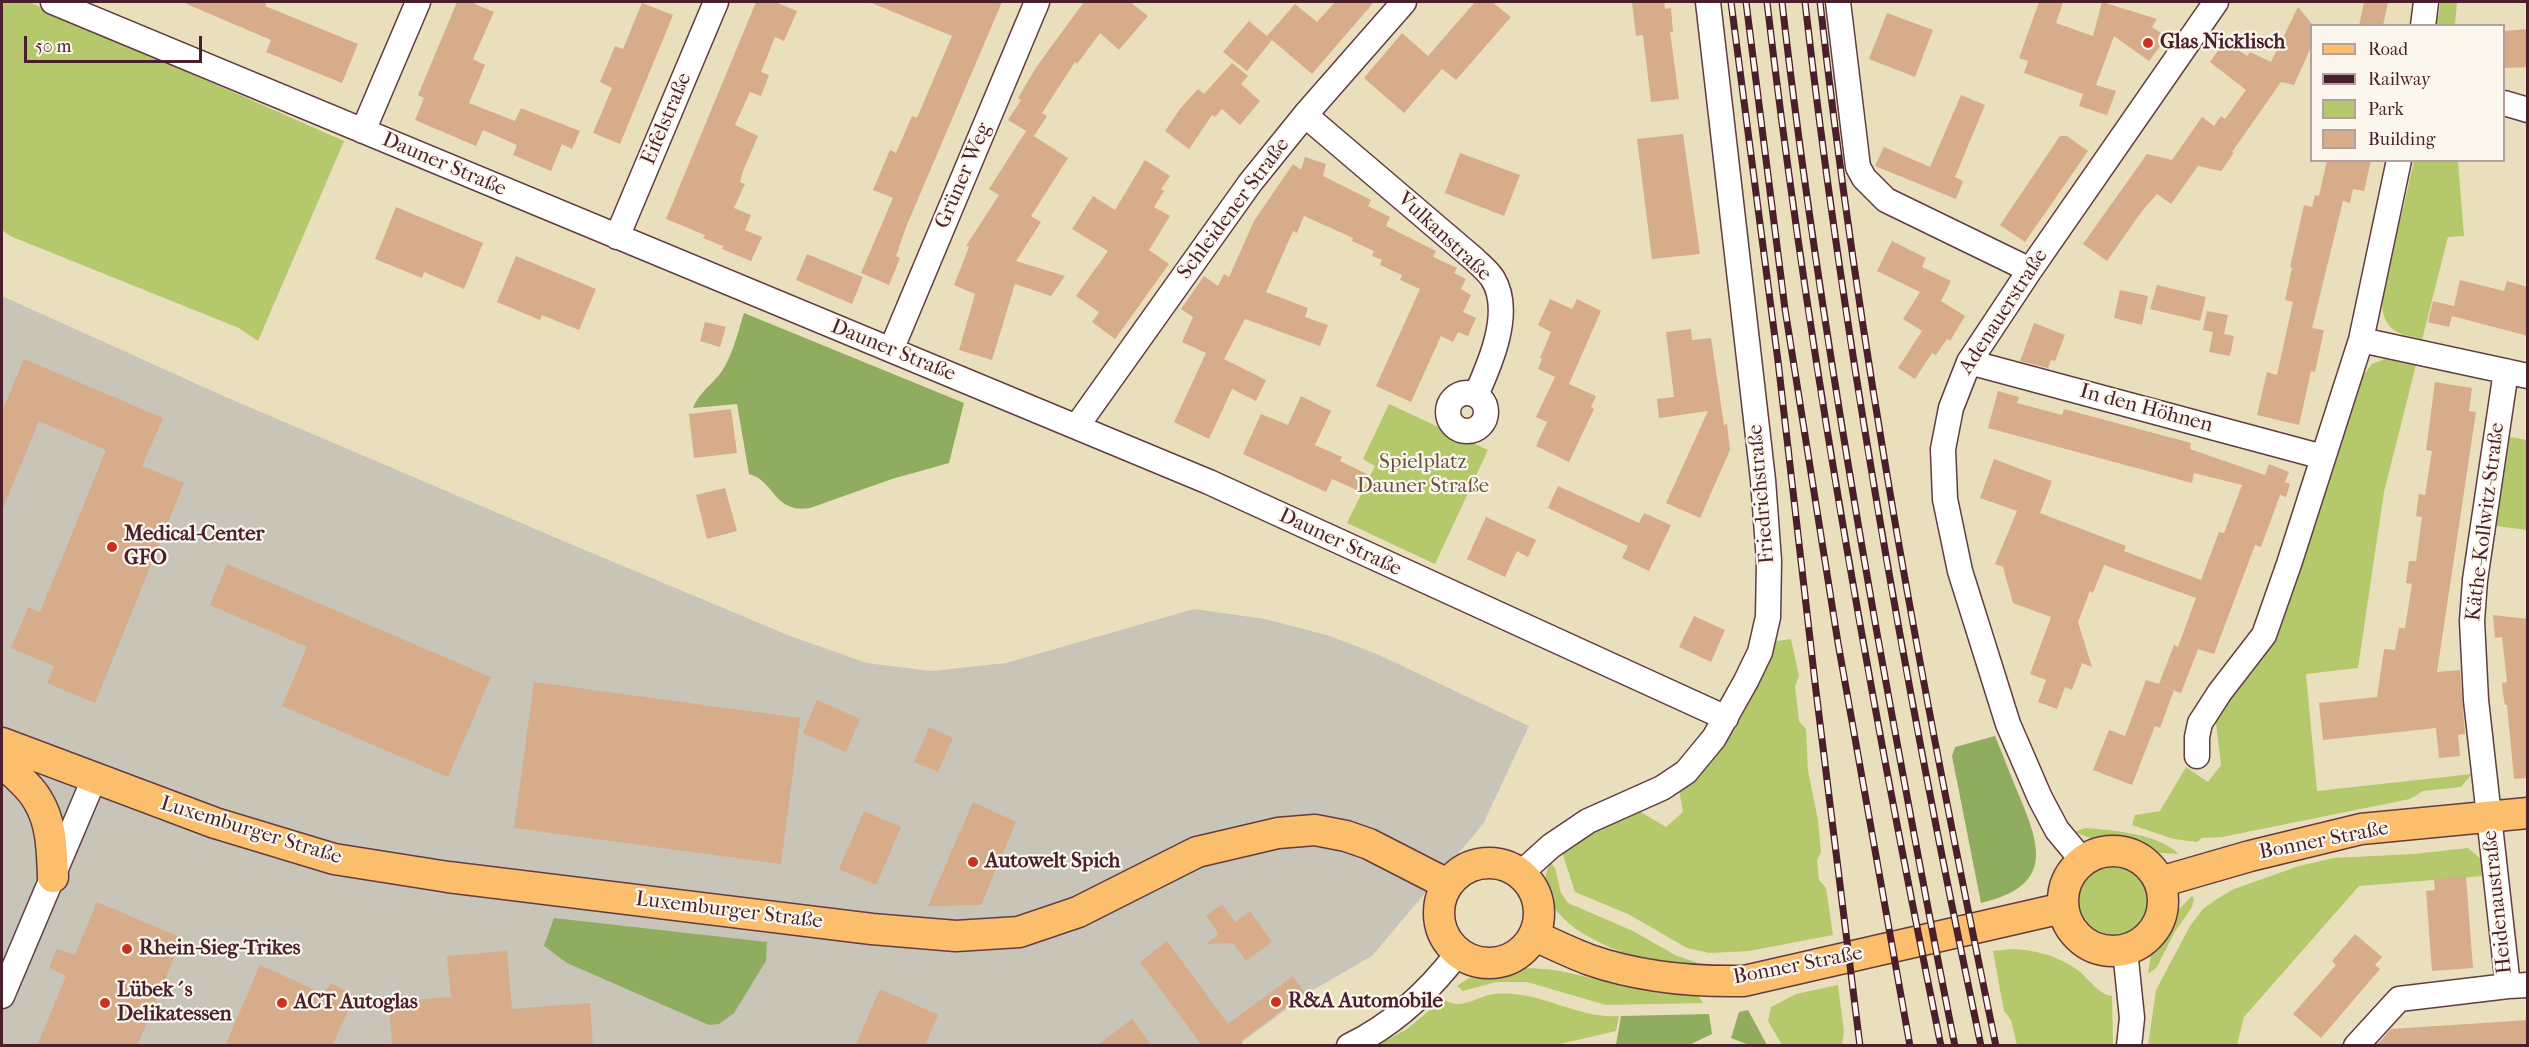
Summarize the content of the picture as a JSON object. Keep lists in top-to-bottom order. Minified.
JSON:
{"streets":{"main road":["Luxemburger Straße","Bonner Straße"],"street":["Eifelstraße","Dauner Straße","Grüner Weg","Schleidener Straße","Vulkanstraße","Adenauerstraße","In den Höhnen","Friedrichstraße","Käthe-Kollwitz-Straße","Heidenaustraße"]},"crossings":[["Eifelstraße","Dauner Straße"],["Dauner Straße","Grüner Weg"],["Dauner Straße","Schleidener Straße"],["Dauner Straße","Friedrichstraße"],["Schleidener Straße","Vulkanstraße"],["Adenauerstraße","In den Höhnen"],["Adenauerstraße","Bonner Straße"],["Friedrichstraße","Luxemburger Straße"],["Friedrichstraße","Bonner Straße"],["Käthe-Kollwitz-Straße","Bonner Straße"],["Käthe-Kollwitz-Straße","Heidenaustraße"],["Luxemburger Straße","Bonner Straße"],["Bonner Straße","Heidenaustraße"]],"parks":["Spielplatz Dauner Straße"],"places":["Glas Nicklisch","Medical-Center GFO","Autowelt Spich","Rhein-Sieg-Trikes","R&A Automobile","Lübek´s Delikatessen","ACT Autoglas"],"legend":["Road","Railway","Park","Building"],"scale_bar":"50 m"}
